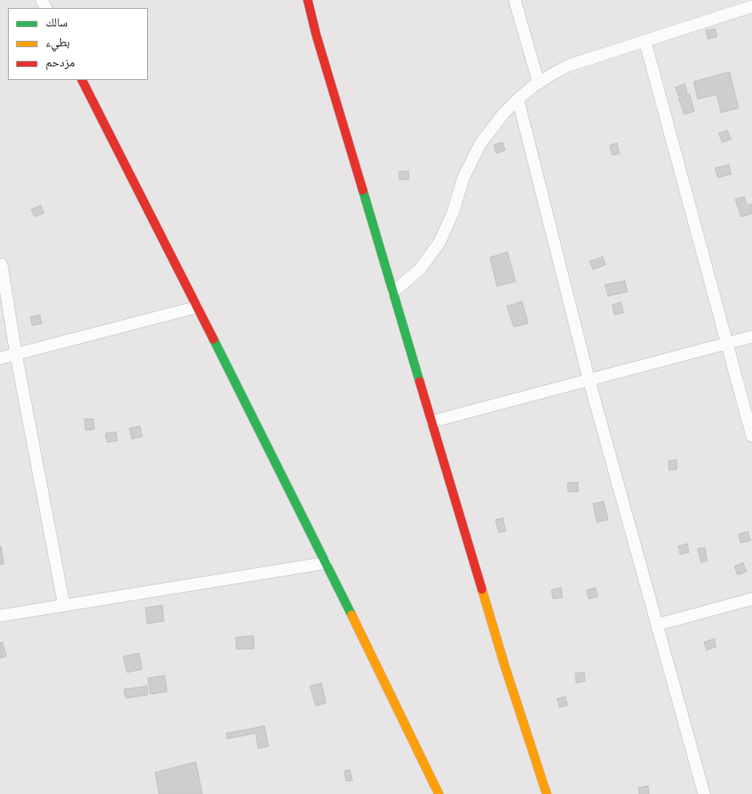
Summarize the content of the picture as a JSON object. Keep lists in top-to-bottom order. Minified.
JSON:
{"legend":["سالك","بطيء","مزدحم"]}
